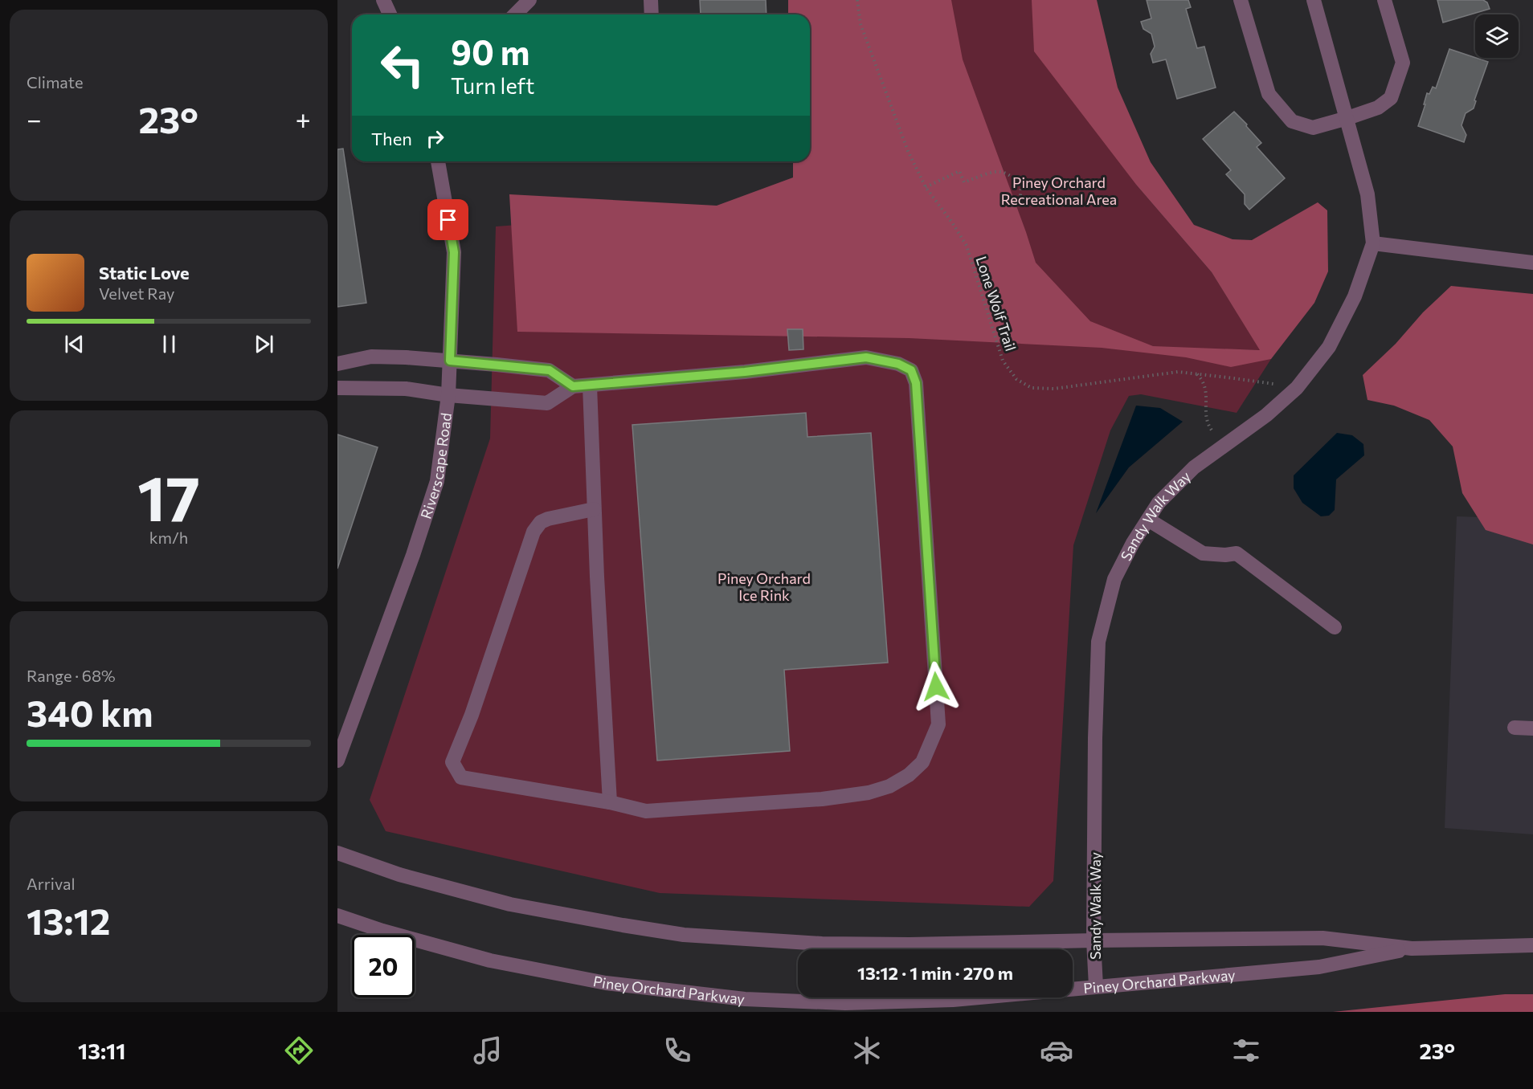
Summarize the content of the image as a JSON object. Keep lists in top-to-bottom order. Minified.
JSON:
{"streets":{"street":["Riverscape Road","Sandy Walk Way","Piney Orchard Parkway"],"path":["Lone Wolf Trail"]},"crossings":[["Lone Wolf Trail","Sandy Walk Way"],["Sandy Walk Way","Piney Orchard Parkway"]],"parks":["Piney Orchard Recreational Area","Piney Orchard Ice Rink"],"page":{"tile":["Climate",["17","km/h"],["Range · 68%","340 km"],["Arrival","13:12"]],"turn":["90 m","Turn left"],"heat":["−","23°","+"],"then":"Then","song":["Static Love","Velvet Ray"],"limit":"20","trip":"13:12 · 1 min · 270 m","tabs":["13:11","23°"]}}
